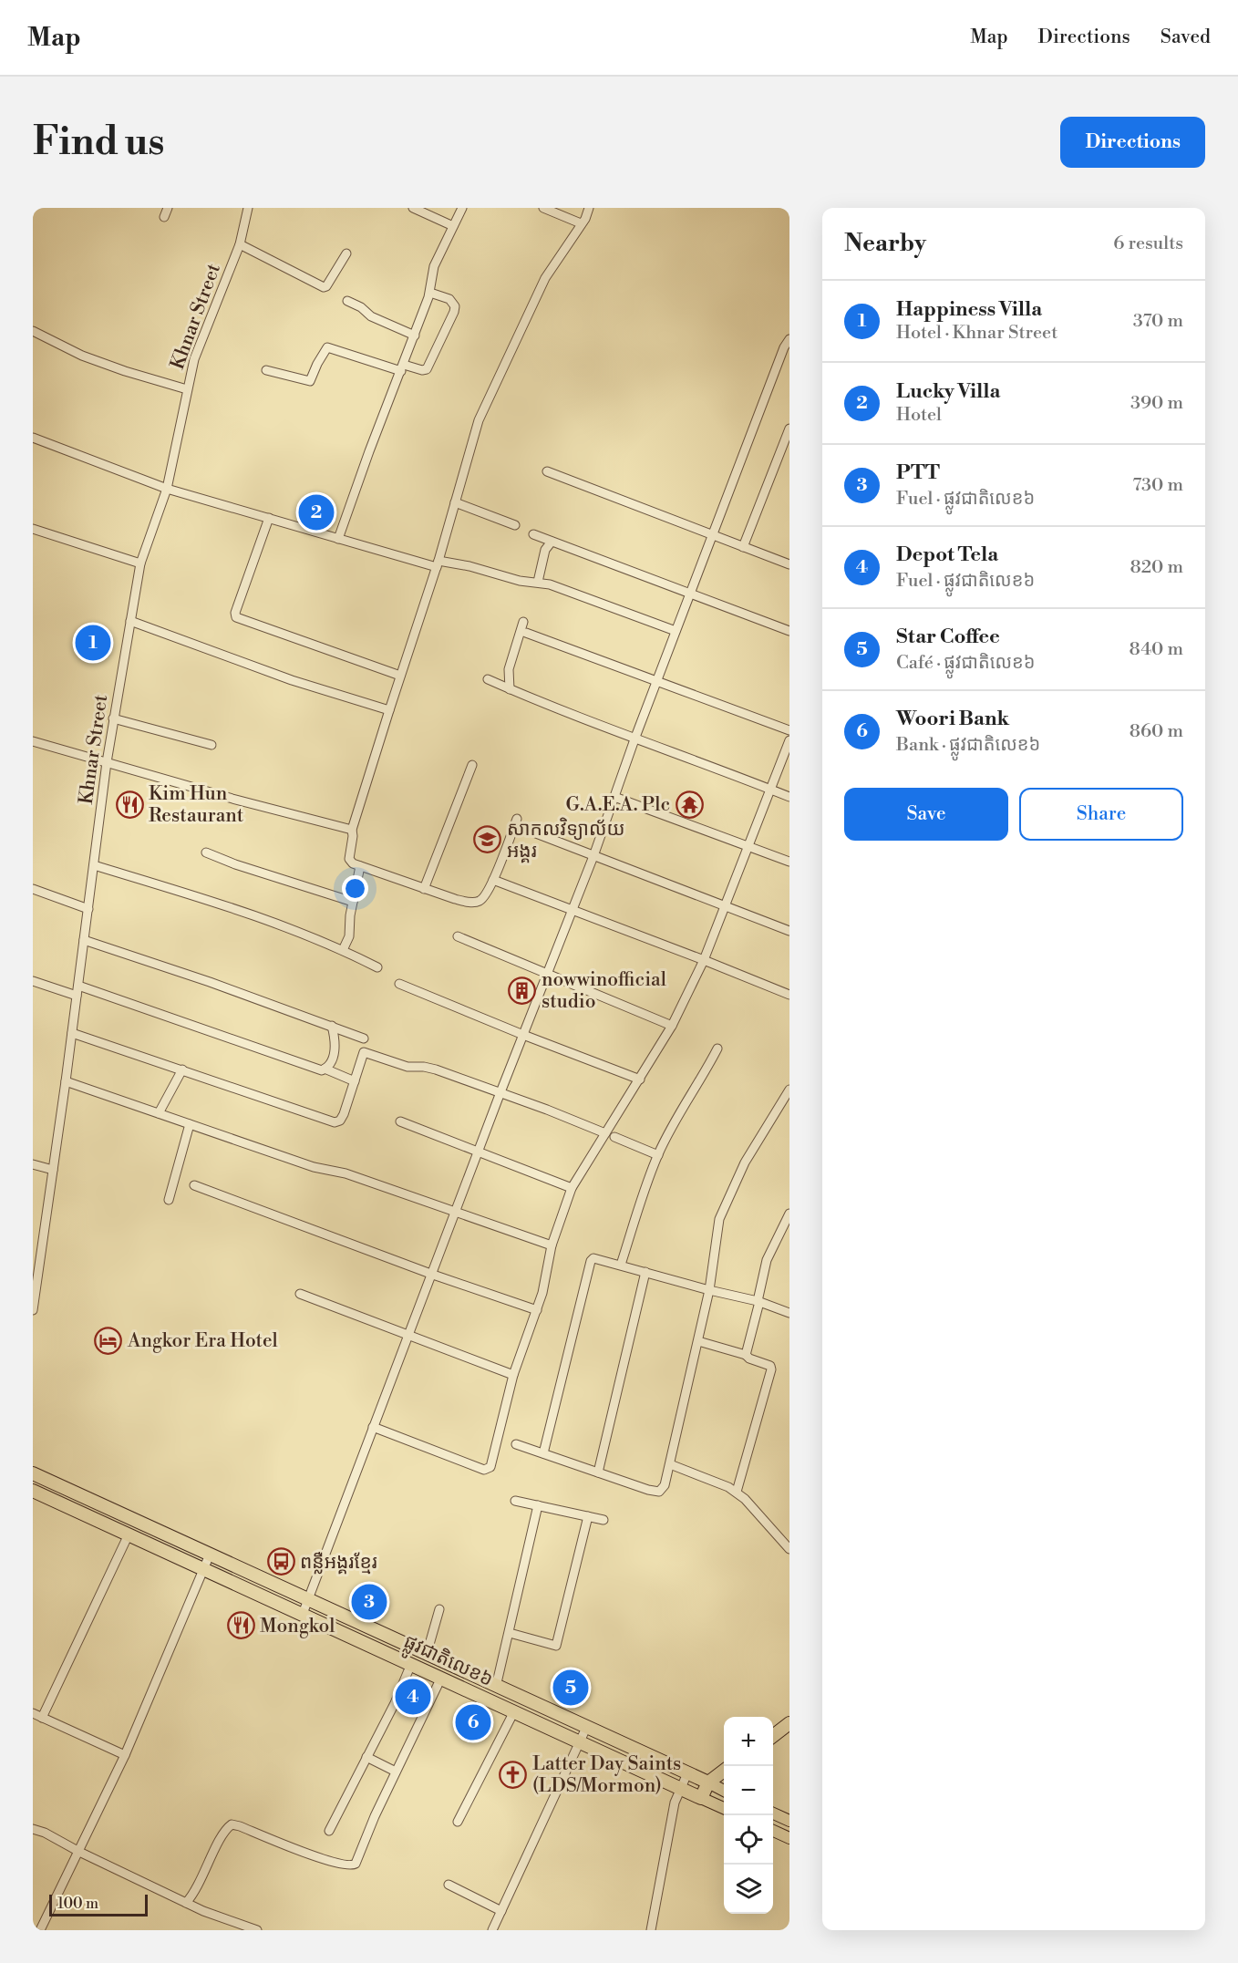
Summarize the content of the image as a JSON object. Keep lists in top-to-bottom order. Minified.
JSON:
{"streets":{"highway":["ផ្លូវជាតិលេខ៦"],"street":["Khnar Street"]},"places":{"restaurant":["Kim Hun Restaurant","Mongkol"],"temple":["G.A.E.A. Plc"],"school or university":["សាកលវិទ្យាល័យ អង្គរ"],"building":["nowwinofficial studio"],"hotel":["Angkor Era Hotel"],"bus stop":["ពន្លឺអង្គរខ្មែរ"],"church":["Latter Day Saints (LDS/Mormon)"]},"scale_bar":"100 m","page":{"header":"Map","nav":["Map","Directions","Saved"],"buttons":["Directions",["Save","Share"]],"title":"Find us","heading":["Nearby","6 results"],"list":[{"mark":"1","name":"Happiness Villa","note":"Hotel · Khnar Street","value":"370 m"},{"mark":"2","name":"Lucky Villa","note":"Hotel","value":"390 m"},{"mark":"3","name":"PTT","note":"Fuel · ផ្លូវជាតិលេខ៦","value":"730 m"},{"mark":"4","name":"Depot Tela","note":"Fuel · ផ្លូវជាតិលេខ៦","value":"820 m"},{"mark":"5","name":"Star Coffee","note":"Café · ផ្លូវជាតិលេខ៦","value":"840 m"},{"mark":"6","name":"Woori Bank","note":"Bank · ផ្លូវជាតិលេខ៦","value":"860 m"}],"pins":["2","1","3","5","4","6"],"map_buttons":["+","−"],"scale":"100 m"}}
